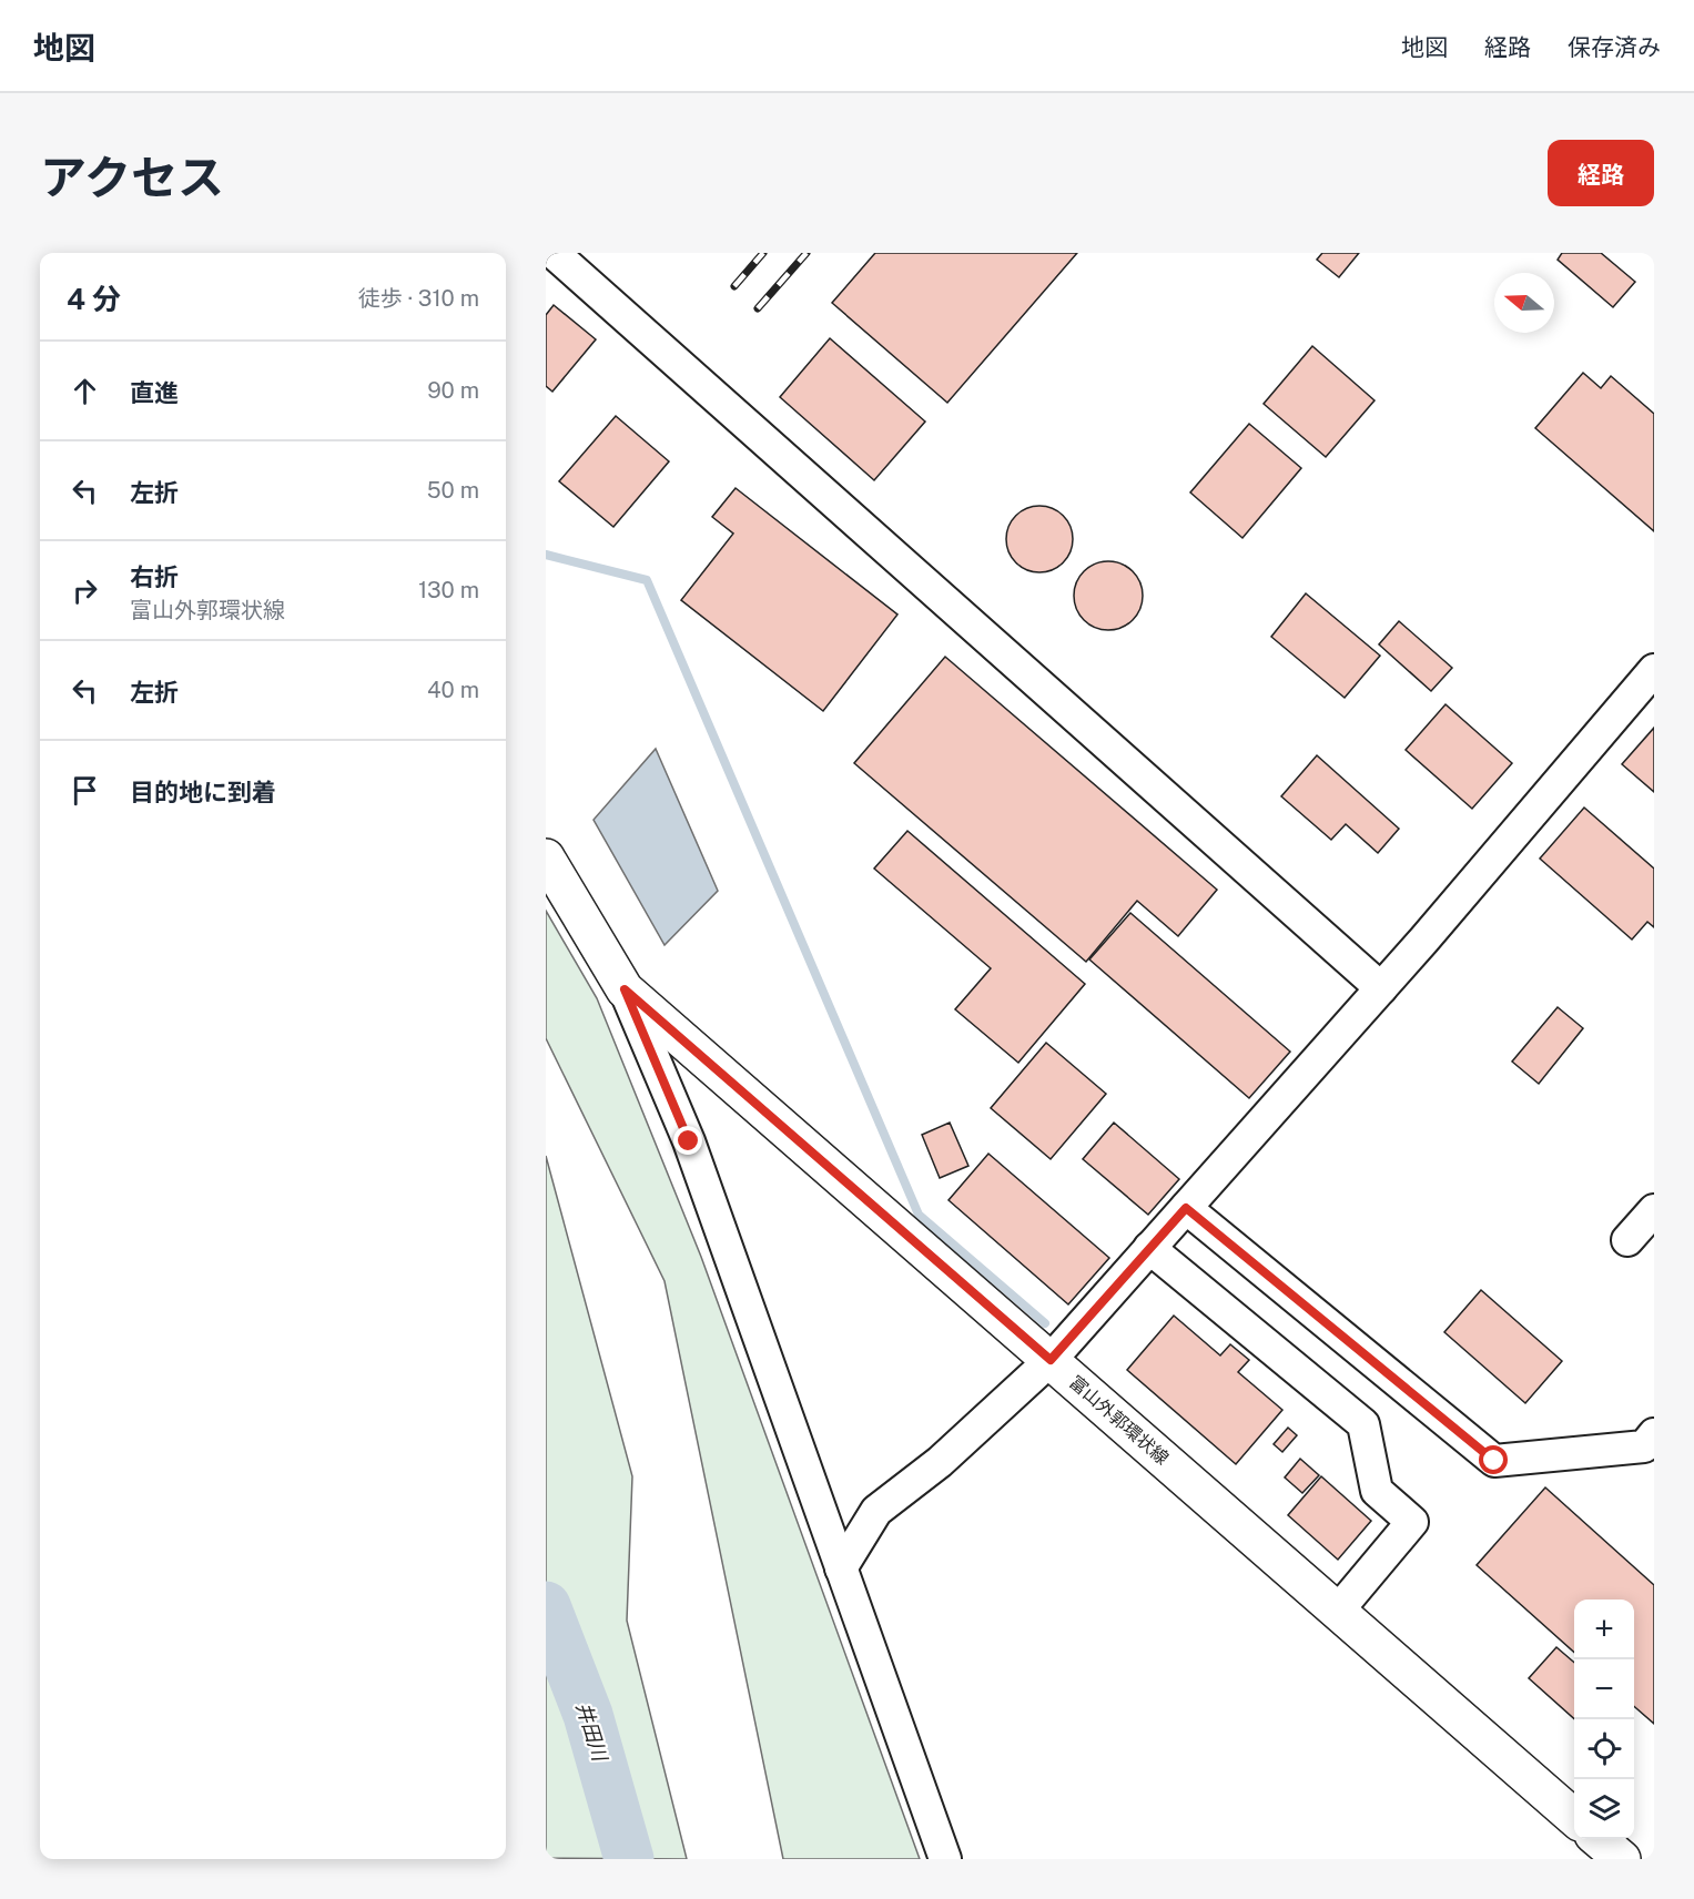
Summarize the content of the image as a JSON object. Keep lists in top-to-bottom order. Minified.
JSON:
{"streets":{"main road":["富山外郭環状線"]},"water":["井田川"],"north":"left","page":{"header":"地図","nav":["地図","経路","保存済み"],"title":"アクセス","buttons":"経路","heading":["4 分","徒歩 · 310 m"],"list":[["直進","90 m"],["左折","50 m"],["右折","富山外郭環状線","130 m"],["左折","40 m"],"目的地に到着"],"map_buttons":["+","−"]}}
